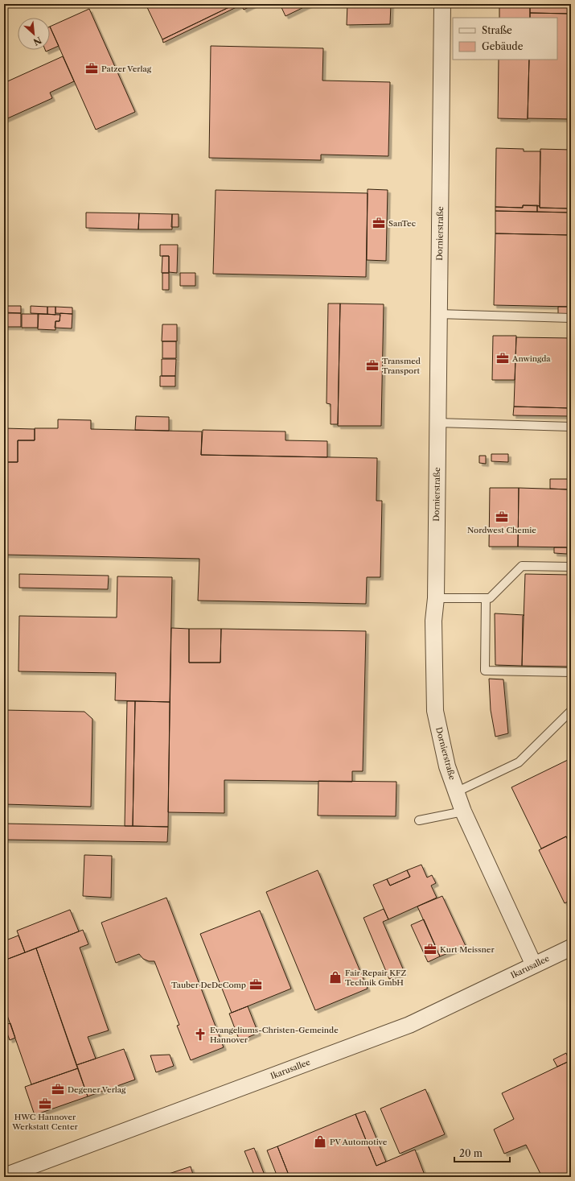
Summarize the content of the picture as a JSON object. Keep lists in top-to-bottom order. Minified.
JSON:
{"streets":{"street":["Dornierstraße","Ikarusallee"]},"crossings":[["Dornierstraße","Ikarusallee"]],"places":{"office":["Patzer Verlag","SanTec","Anwingda","Transmed Transport","Nordwest Chemie","Kurt Meissner","Tauber DeDeComp","Degener Verlag","HWC Hannover Werkstatt Center"],"shop":["Fair Repair KFZ Technik GmbH","PV Automotive"],"church":["Evangeliums-Christen-Gemeinde Hannover"]},"legend":["Straße","Gebäude"],"scale_bar":"20 m","north":"bottom right"}
